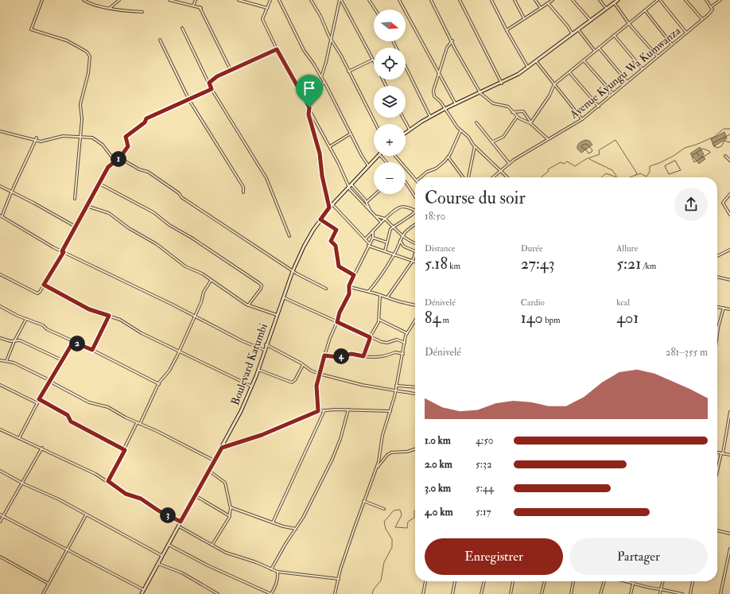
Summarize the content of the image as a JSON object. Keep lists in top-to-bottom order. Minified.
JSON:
{"streets":{"street":["Avenue Kyungu Wa Kumwanza","Boulevard Katumbi"]},"north":"right","page":{"map_buttons":["+","−"],"pins":["1","2","4","3"],"heading":["Course du soir","18:50"],"stats":[["Distance","5.18 km"],["Durée","27:43"],["Allure","5:21 /km"],["Dénivelé","84 m"],["Cardio","140 bpm"],["kcal","401"]],"chart":["Dénivelé","281–355 m"],"list":[{"name":"1.0 km","note":"4:50"},{"name":"2.0 km","note":"5:32"},{"name":"3.0 km","note":"5:44"},{"name":"4.0 km","note":"5:17"}],"buttons":["Enregistrer","Partager"]}}
